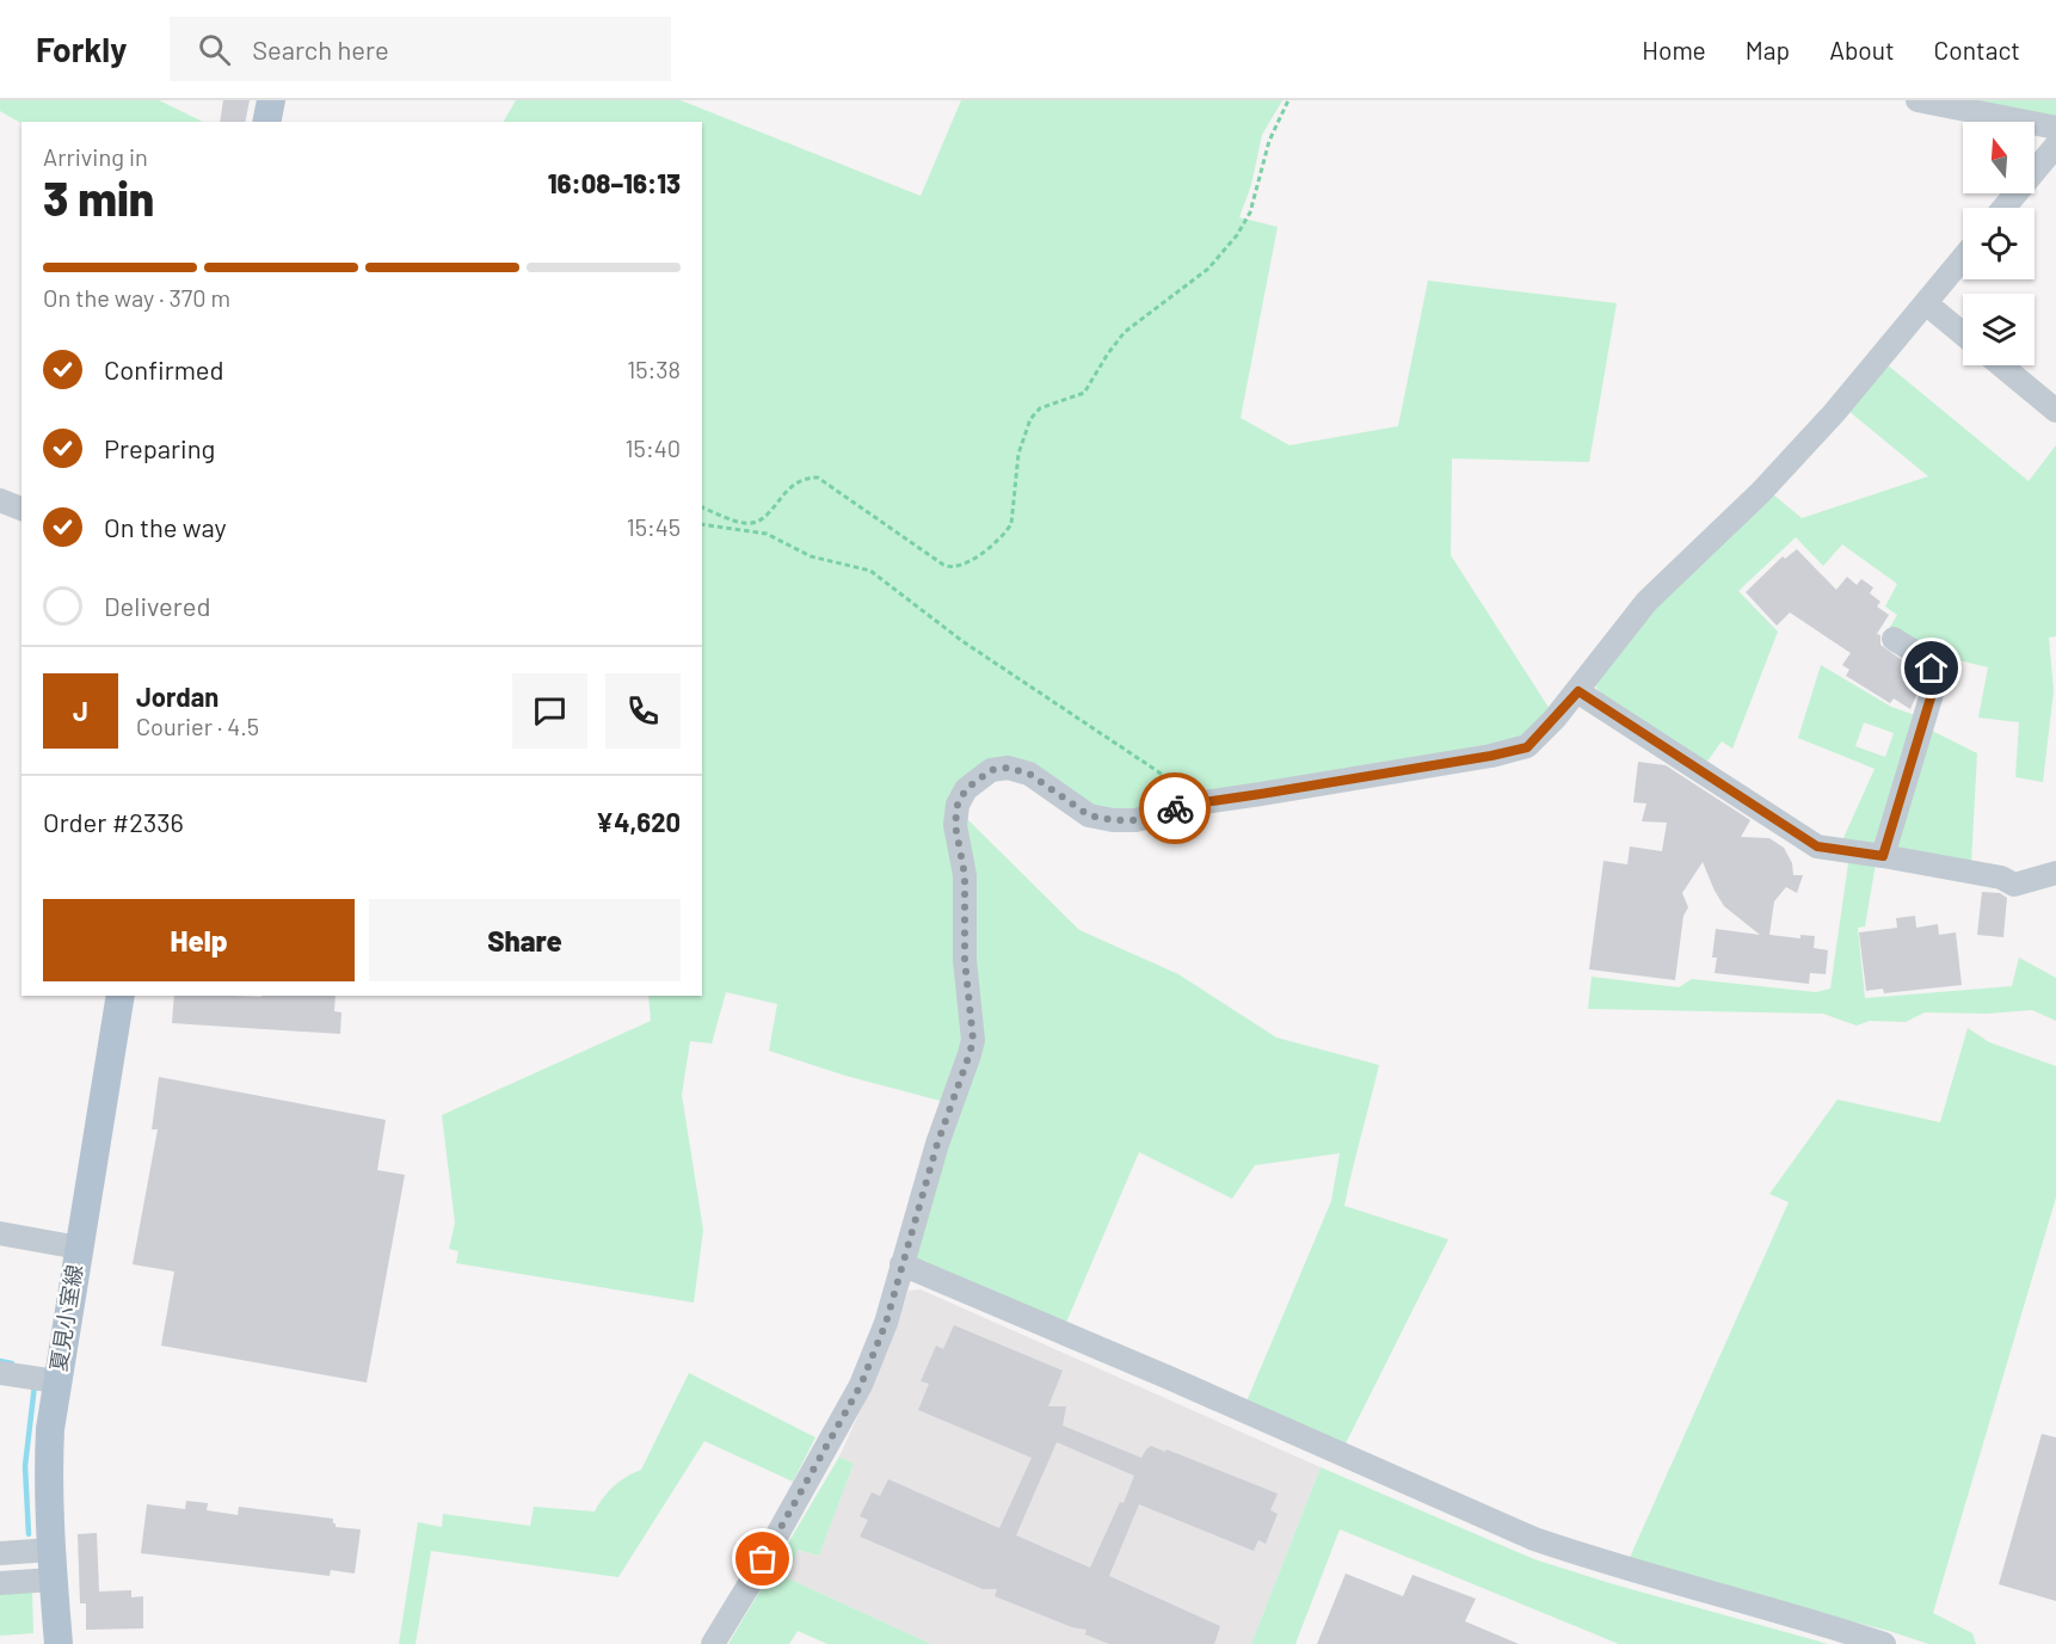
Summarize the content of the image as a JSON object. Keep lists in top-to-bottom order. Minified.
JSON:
{"streets":{"main road":["夏見小室線"]},"north":"top","page":{"header":"Forkly","search":"Search here","nav":["Home","Map","About","Contact"],"heading":["3 min","Arriving in","16:08–16:13"],"panel":["Jordan","Courier · 4.5","Order #2336","¥4,620"],"bar":"On the way · 370 m","list":[["Confirmed","15:38"],["Preparing","15:40"],["On the way","15:45"],"Delivered"],"round":"J","buttons":["Help","Share"]}}
